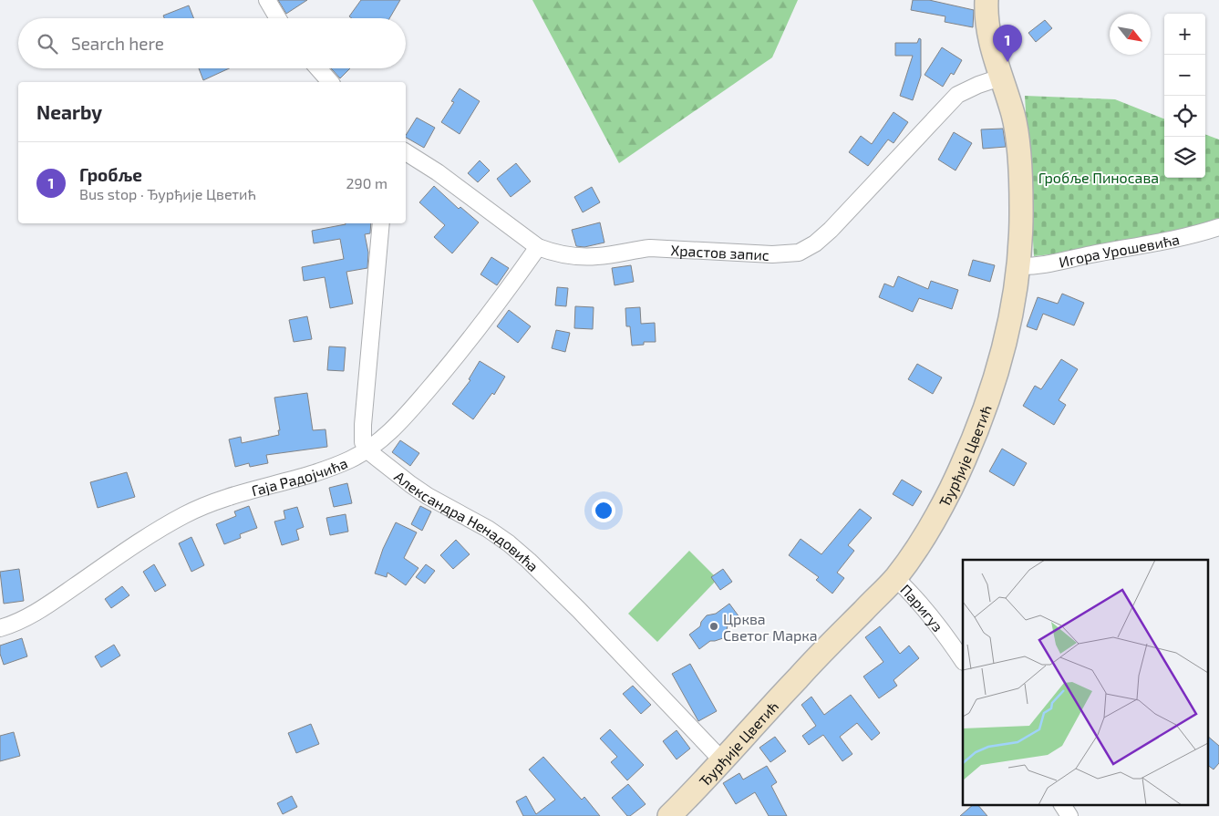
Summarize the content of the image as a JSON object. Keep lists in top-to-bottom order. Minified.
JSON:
{"streets":{"street":["Игора Урошевића","Храстов запис","Ђурђије Цветић","Гаја Радојчића","Александра Ненадовића","Паригуз"]},"crossings":[["Игора Урошевића","Ђурђије Цветић"],["Храстов запис","Ђурђије Цветић"],["Храстов запис","Гаја Радојчића"],["Ђурђије Цветић","Александра Ненадовића"],["Ђурђије Цветић","Паригуз"],["Гаја Радојчића","Александра Ненадовића"]],"parks":["Гробље Пиносава"],"places":["Црква Светог Марка"],"north":"bottom right","page":{"map_buttons":["+","−"],"search":"Search here","pins":"1","heading":"Nearby","list":[{"mark":"1","name":"Гробље","note":"Bus stop · Ђурђије Цветић","value":"290 m"}]}}
